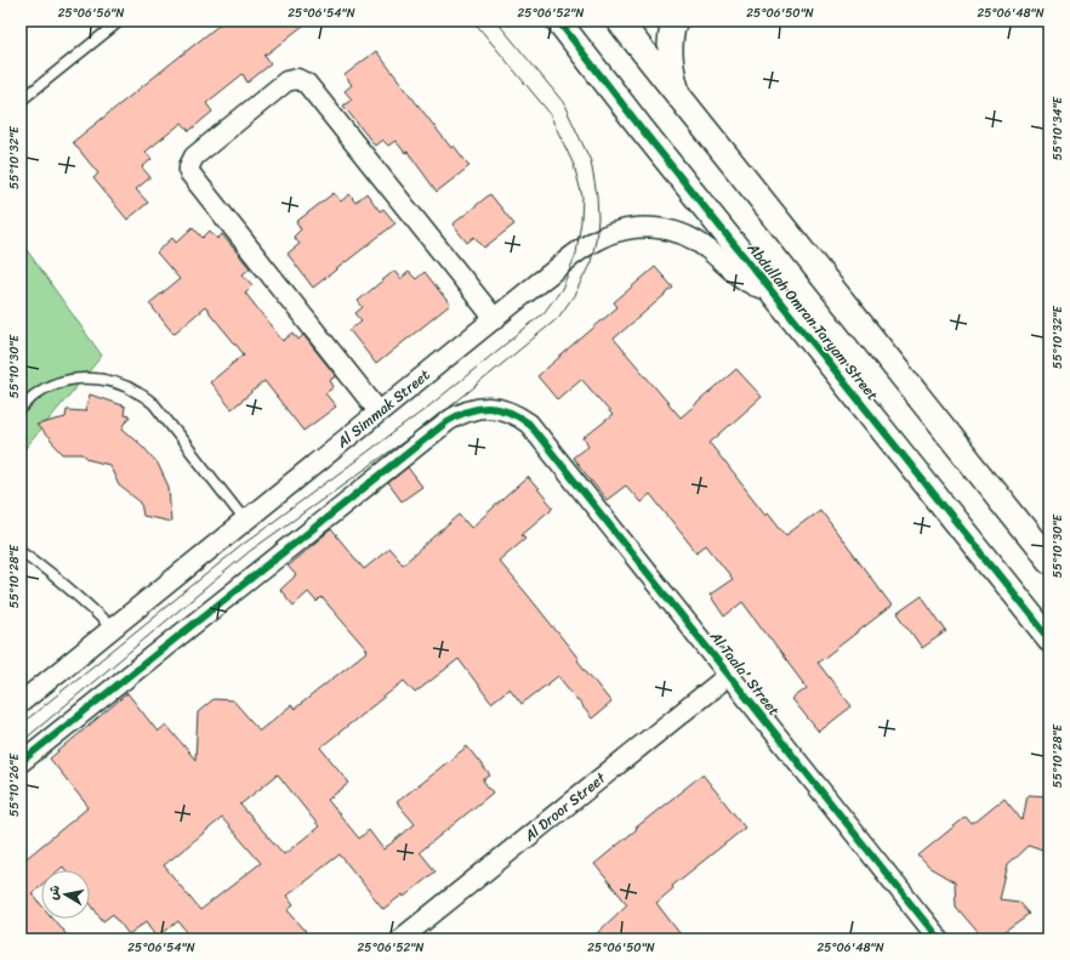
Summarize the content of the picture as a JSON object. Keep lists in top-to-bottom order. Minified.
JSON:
{"streets":{"street":["Abdullah Omran Taryam Street","Al Simmak Street","Al Taala' Street","Al Droor Street"]},"crossings":[["Abdullah Omran Taryam Street","Al Simmak Street"],["Al Taala' Street","Al Droor Street"]],"north":"left","coordinates":["25°06'56\"N","25°06'54\"N","25°06'52\"N","25°06'50\"N","25°06'48\"N","55°10'34\"E","55°10'32\"E","55°10'30\"E","55°10'28\"E","55°10'26\"E"]}
